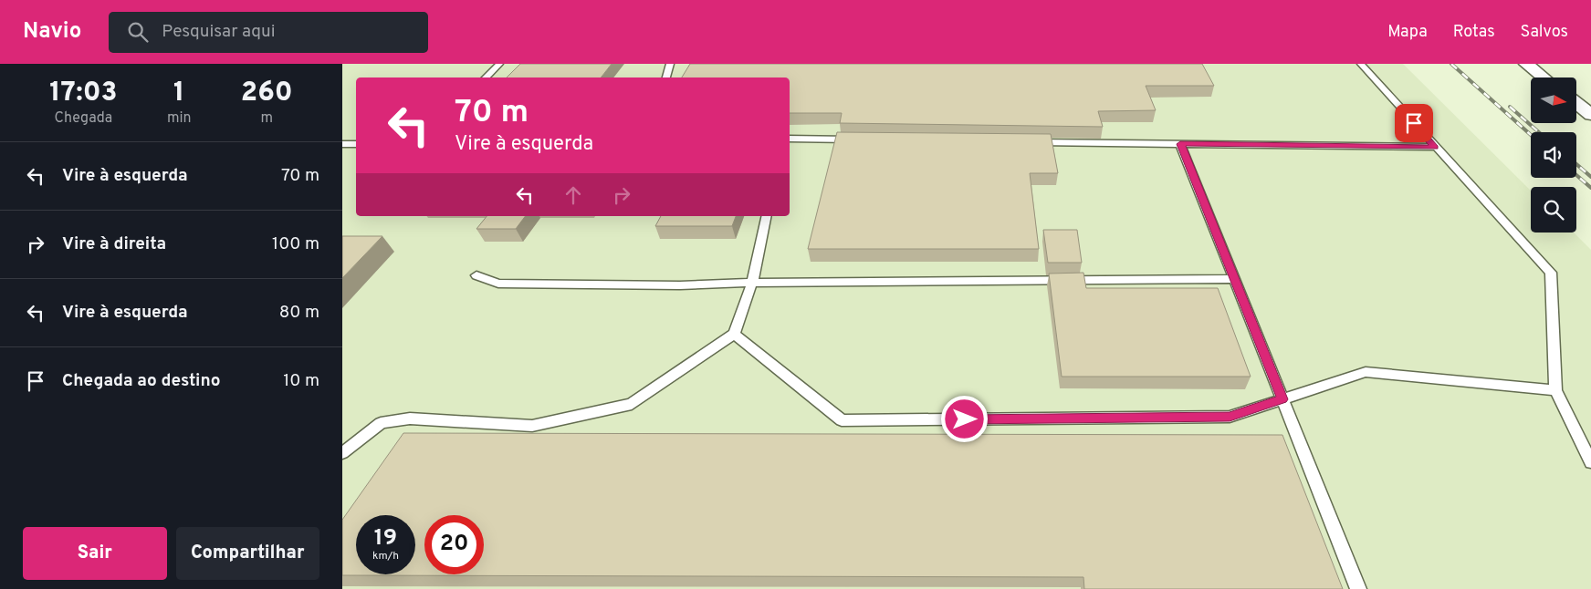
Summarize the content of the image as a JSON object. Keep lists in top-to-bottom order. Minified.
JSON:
{"north":"right","page":{"header":"Navio","search":"Pesquisar aqui","nav":["Mapa","Rotas","Salvos"],"eta":["17:03","Chegada","1","min","260","m"],"turn":["70 m","Vire à esquerda"],"list":[{"name":"Vire à esquerda","value":"70 m"},{"name":"Vire à direita","value":"100 m"},{"name":"Vire à esquerda","value":"80 m"},{"name":"Chegada ao destino","value":"10 m"}],"speed":"19 km/h","limit":"20","buttons":["Sair","Compartilhar"]}}
